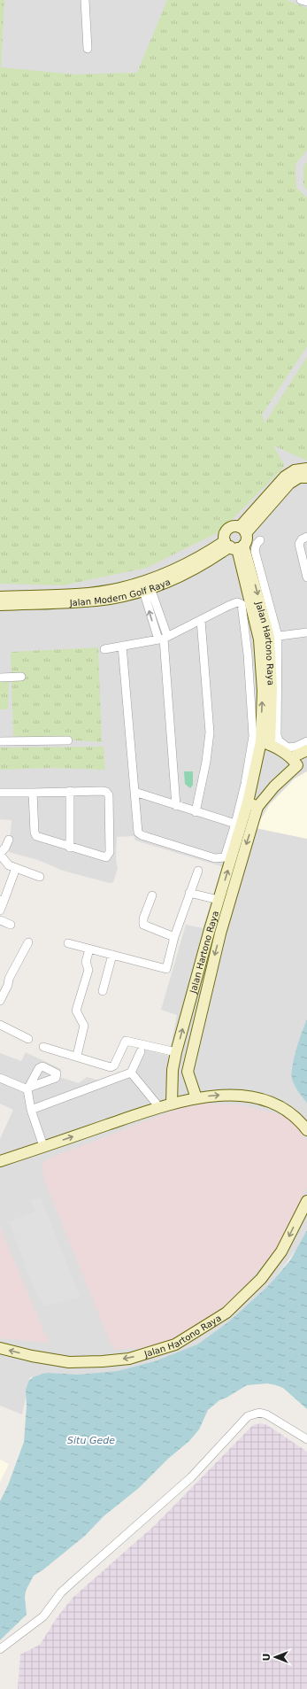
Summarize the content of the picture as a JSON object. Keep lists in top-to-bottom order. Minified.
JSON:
{"streets":{"street":["Jalan Modern Golf Raya","Jalan Hartono Raya"]},"crossings":[["Jalan Modern Golf Raya","Jalan Hartono Raya"]],"water":["Situ Gede"],"north":"left"}
